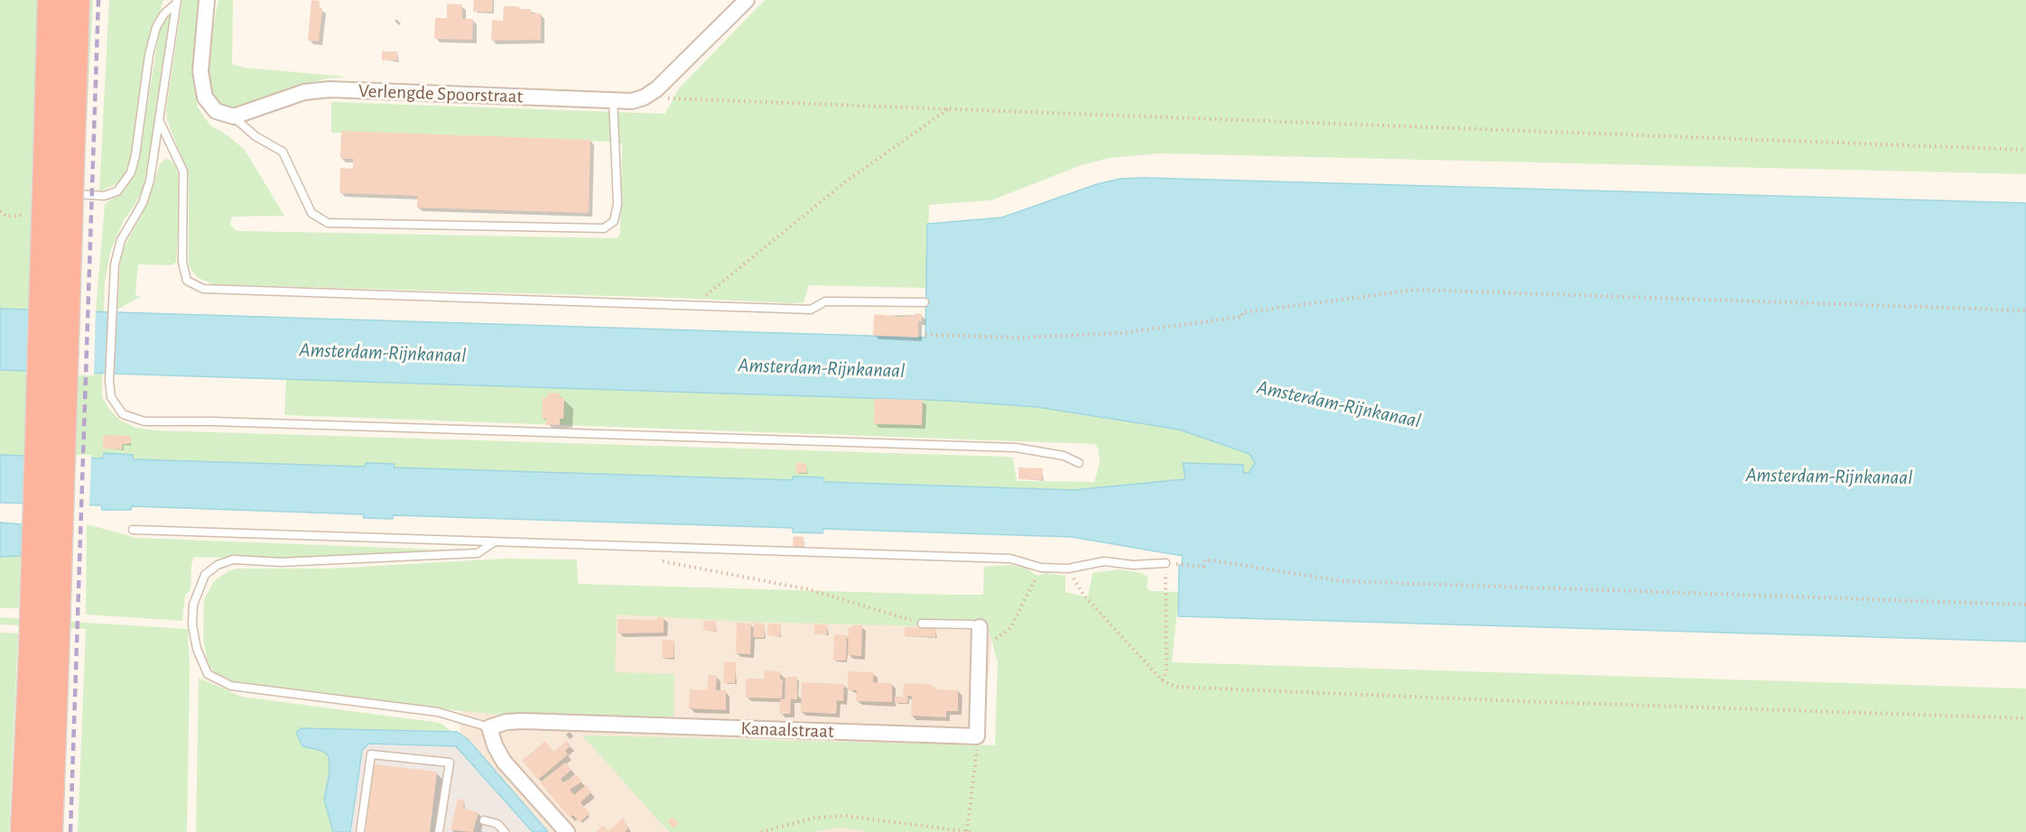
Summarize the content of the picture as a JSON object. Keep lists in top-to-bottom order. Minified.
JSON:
{"streets":{"street":["Verlengde Spoorstraat","Kanaalstraat"]},"water":["Amsterdam-Rijnkanaal"]}
